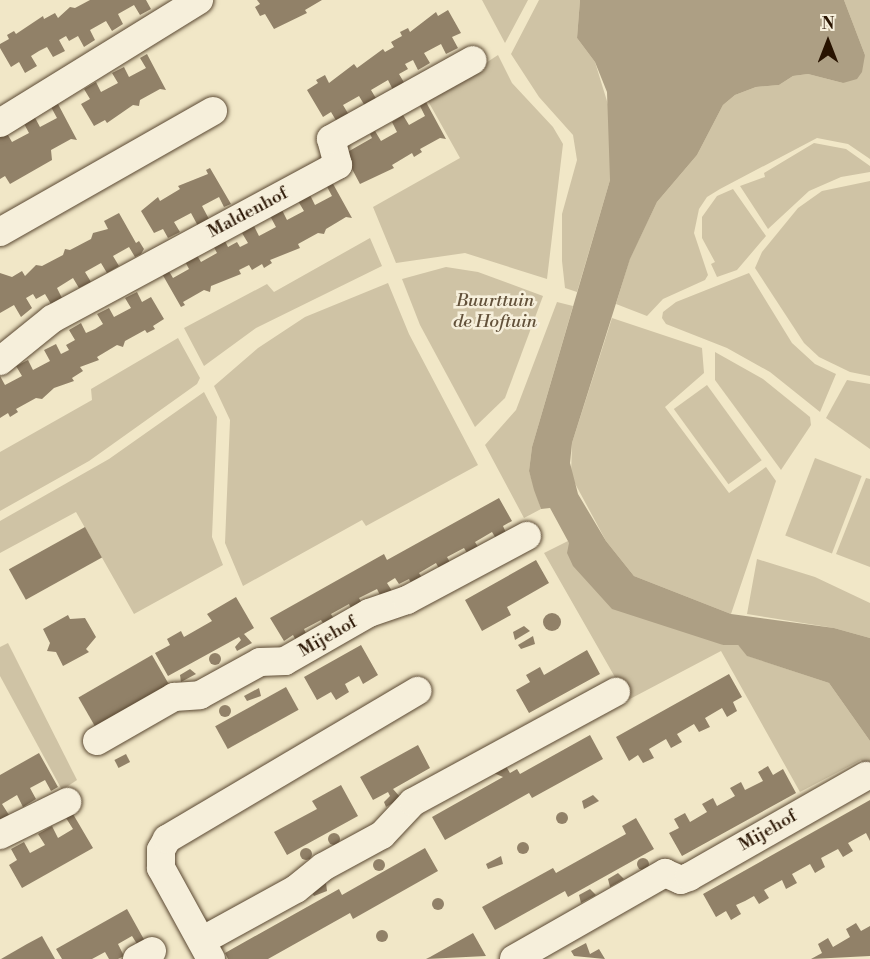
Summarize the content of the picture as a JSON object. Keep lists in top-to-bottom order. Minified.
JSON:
{"streets":{"street":["Maldenhof","Mijehof"]},"parks":["Buurttuin de Hoftuin"],"north":"top"}
